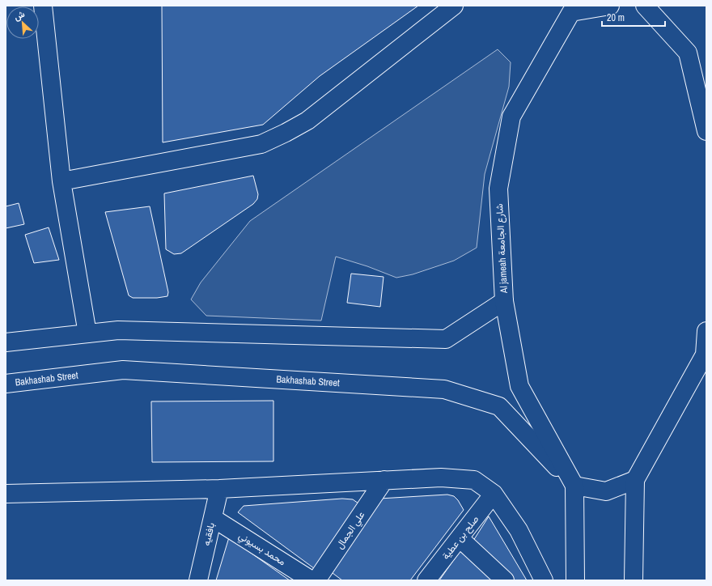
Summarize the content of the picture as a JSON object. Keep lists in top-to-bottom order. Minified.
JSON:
{"streets":{"main road":["Al jameah شارع الجامعة","Bakhashab Street","علي الجمال","بافقيه","صلح بن عطية","محمد بسيوني"]},"crossings":[["Al jameah شارع الجامعة","Bakhashab Street"],["بافقيه","محمد بسيوني"]],"scale_bar":"20 m","north":"top left"}
